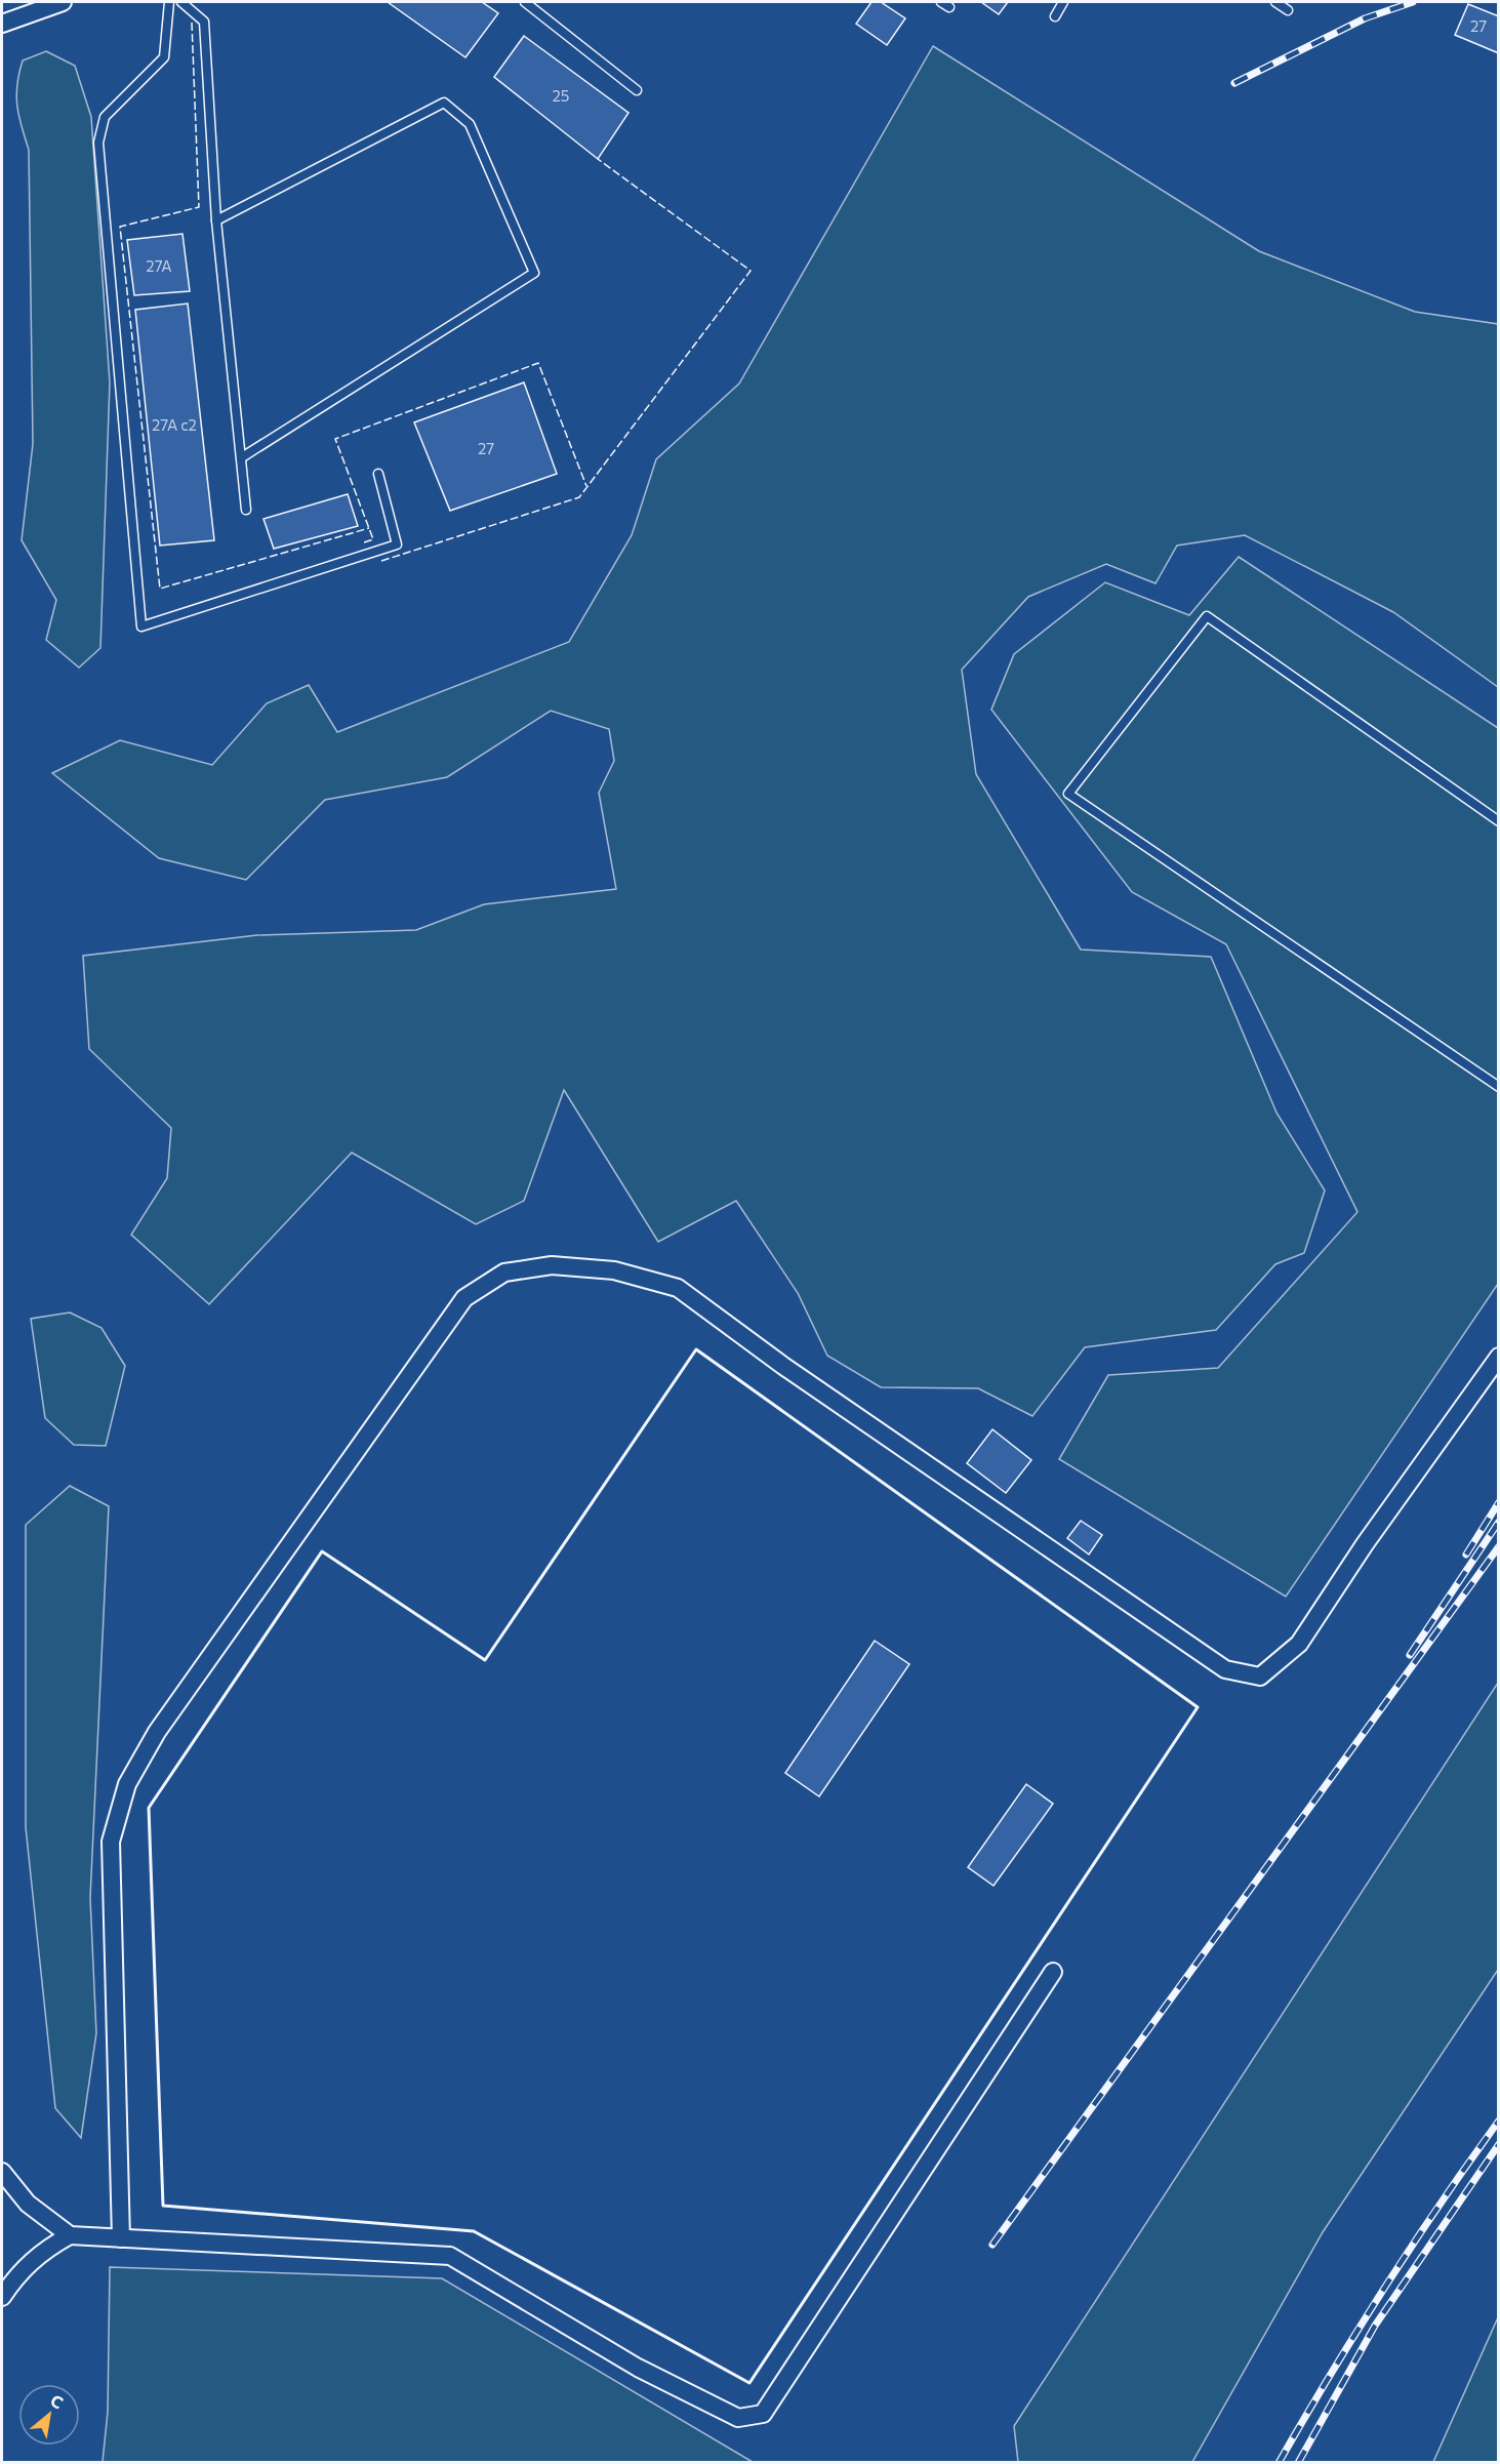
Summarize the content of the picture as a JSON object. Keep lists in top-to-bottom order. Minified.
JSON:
{"house_numbers":["27","25","27А","27А с2","27"],"north":"top right"}
